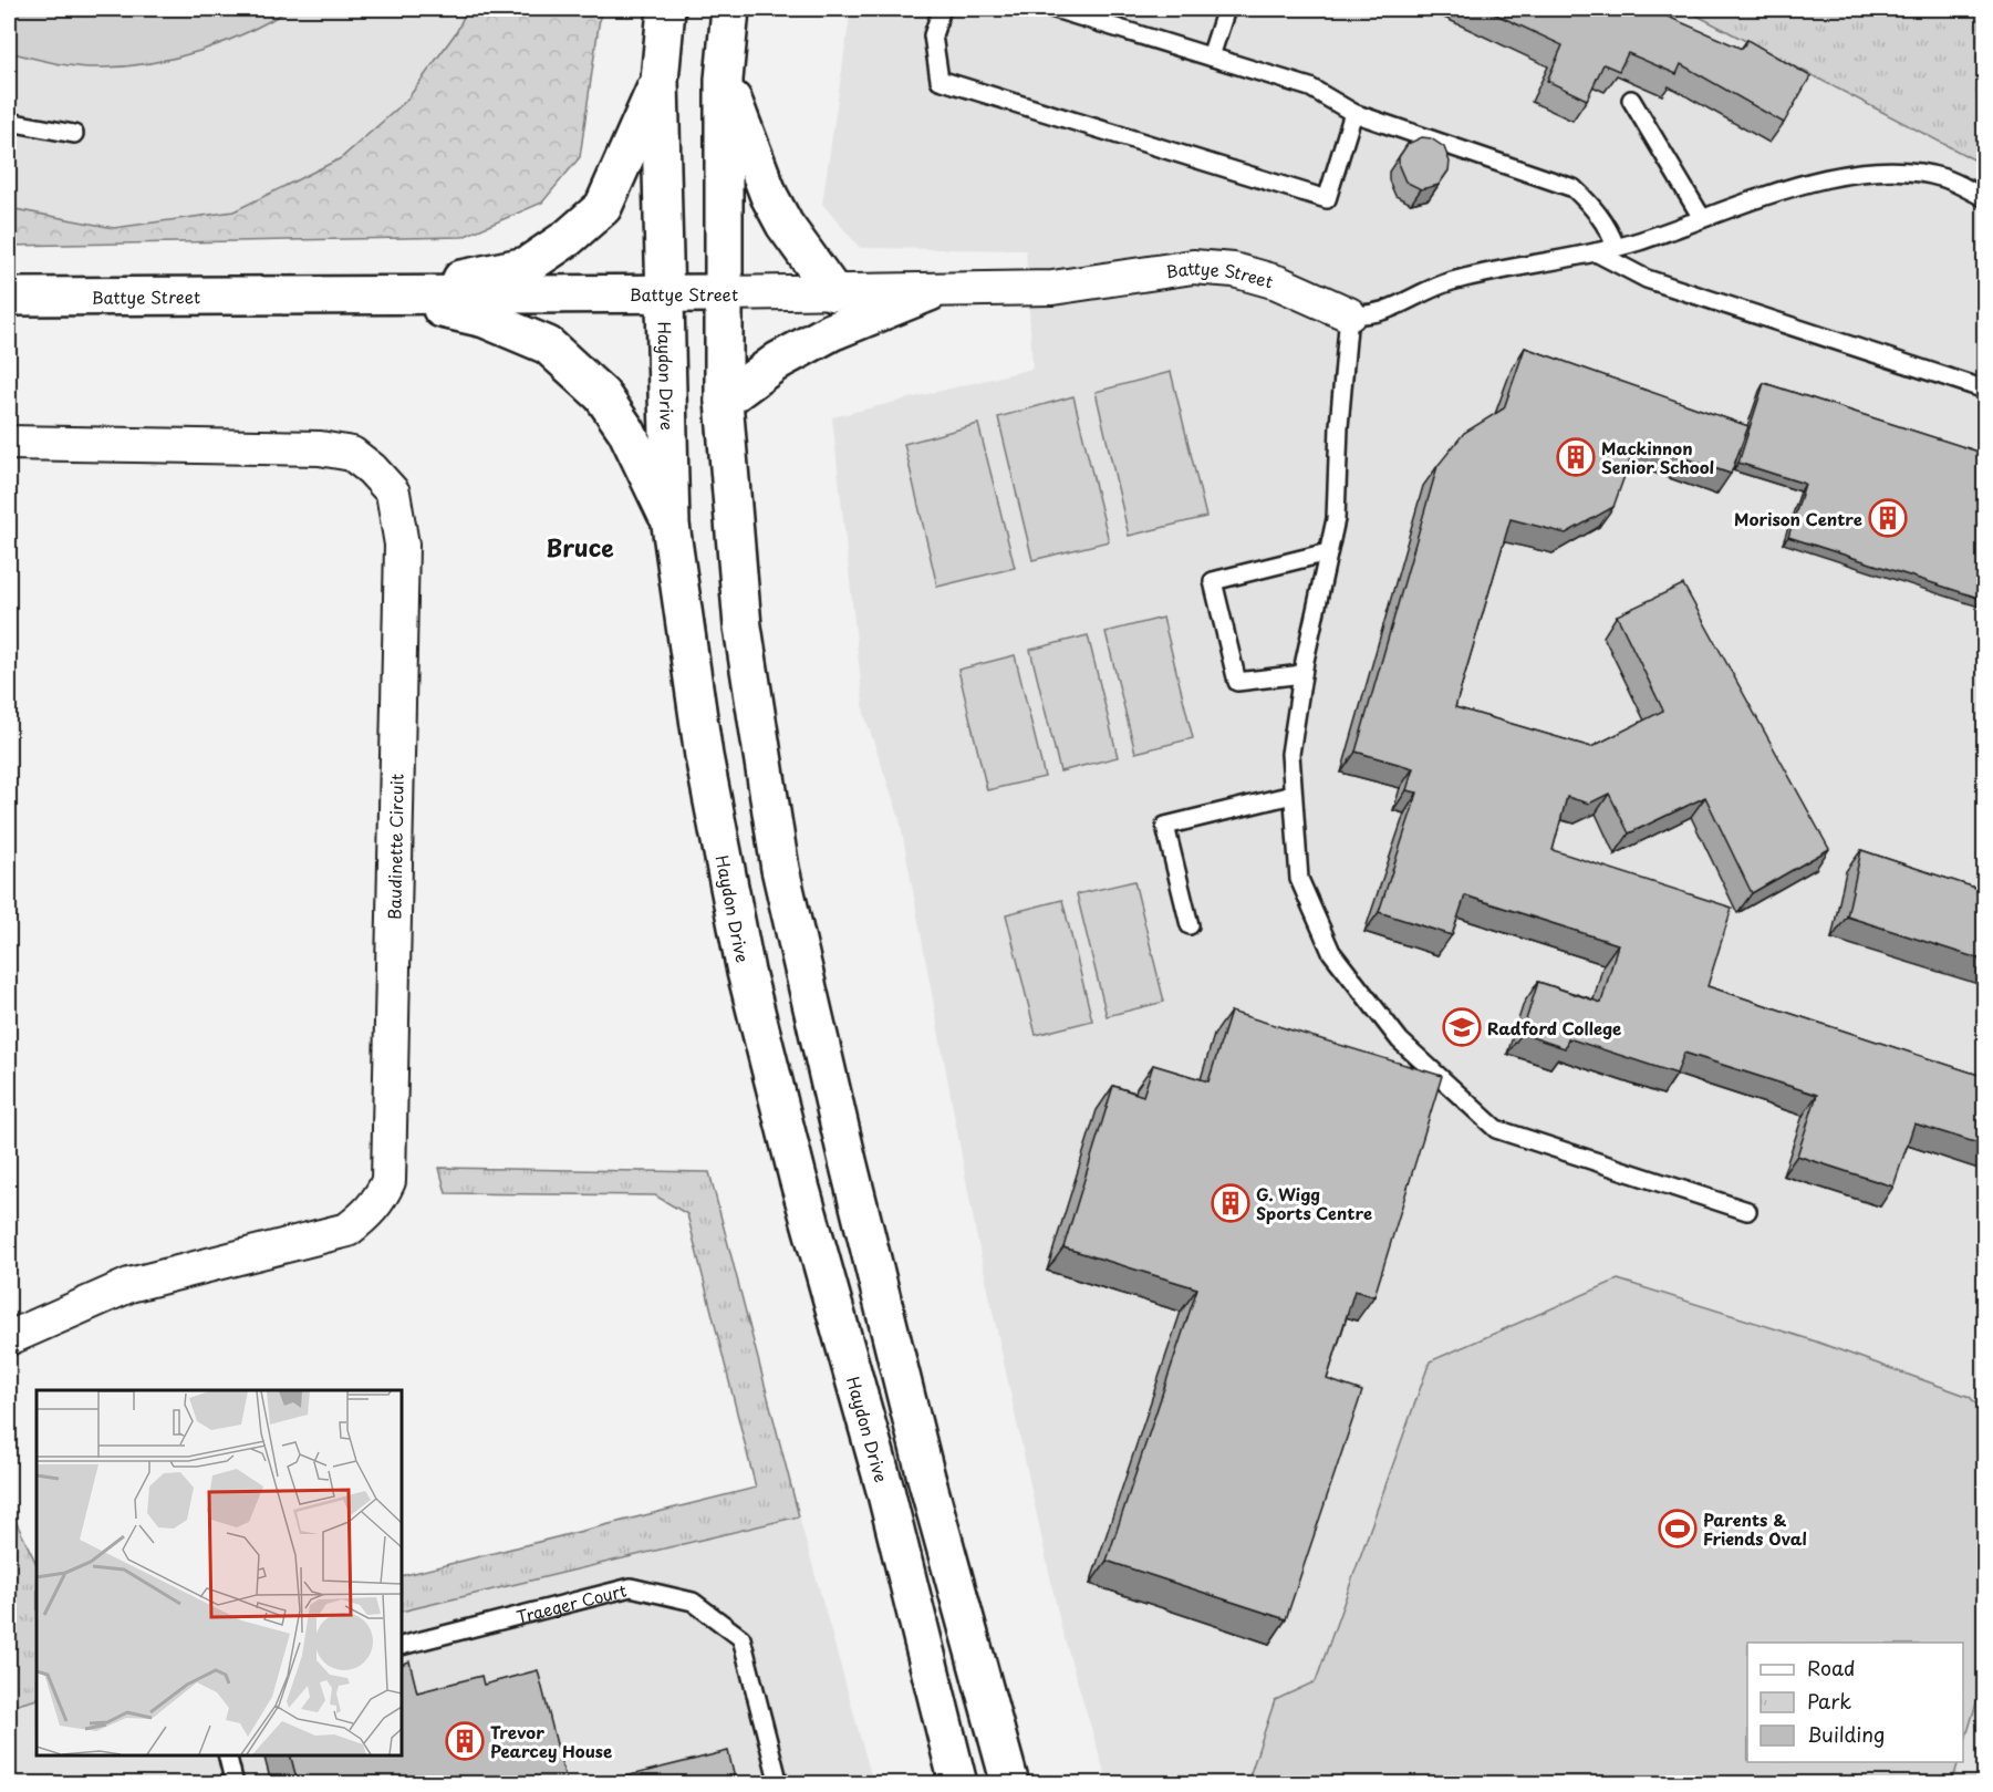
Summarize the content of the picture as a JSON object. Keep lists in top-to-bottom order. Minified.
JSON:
{"streets":{"main road":["Battye Street","Haydon Drive"],"street":["Baudinette Circuit"],"lane":["Traeger Court"]},"crossings":[["Battye Street","Haydon Drive"]],"districts":["Bruce"],"places":{"building":["Mackinnon Senior School","Morison Centre","G. Wigg Sports Centre","Trevor Pearcey House"],"school or university":["Radford College"],"sports":["Parents & Friends Oval"]},"legend":["Road","Park","Building"]}
